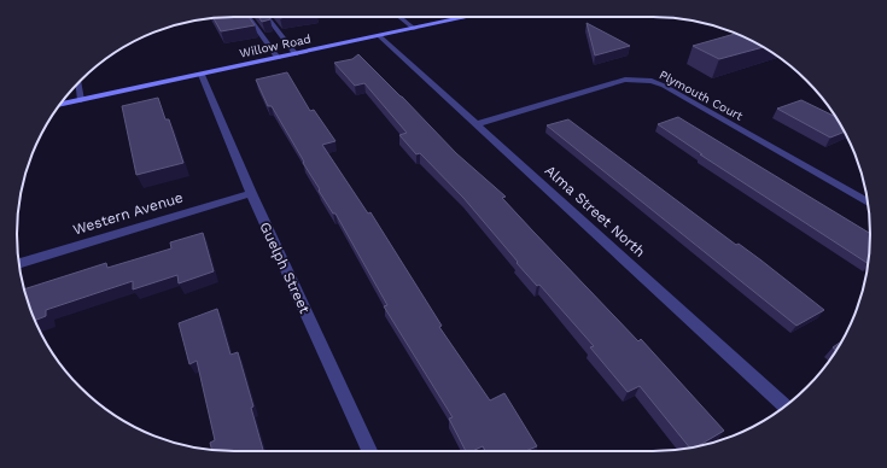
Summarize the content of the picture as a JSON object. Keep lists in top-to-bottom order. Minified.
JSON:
{"streets":{"main road":["Willow Road"],"street":["Plymouth Court","Alma Street North","Western Avenue","Guelph Street"]},"crossings":[["Willow Road","Alma Street North"],["Willow Road","Guelph Street"],["Plymouth Court","Alma Street North"],["Western Avenue","Guelph Street"]]}
